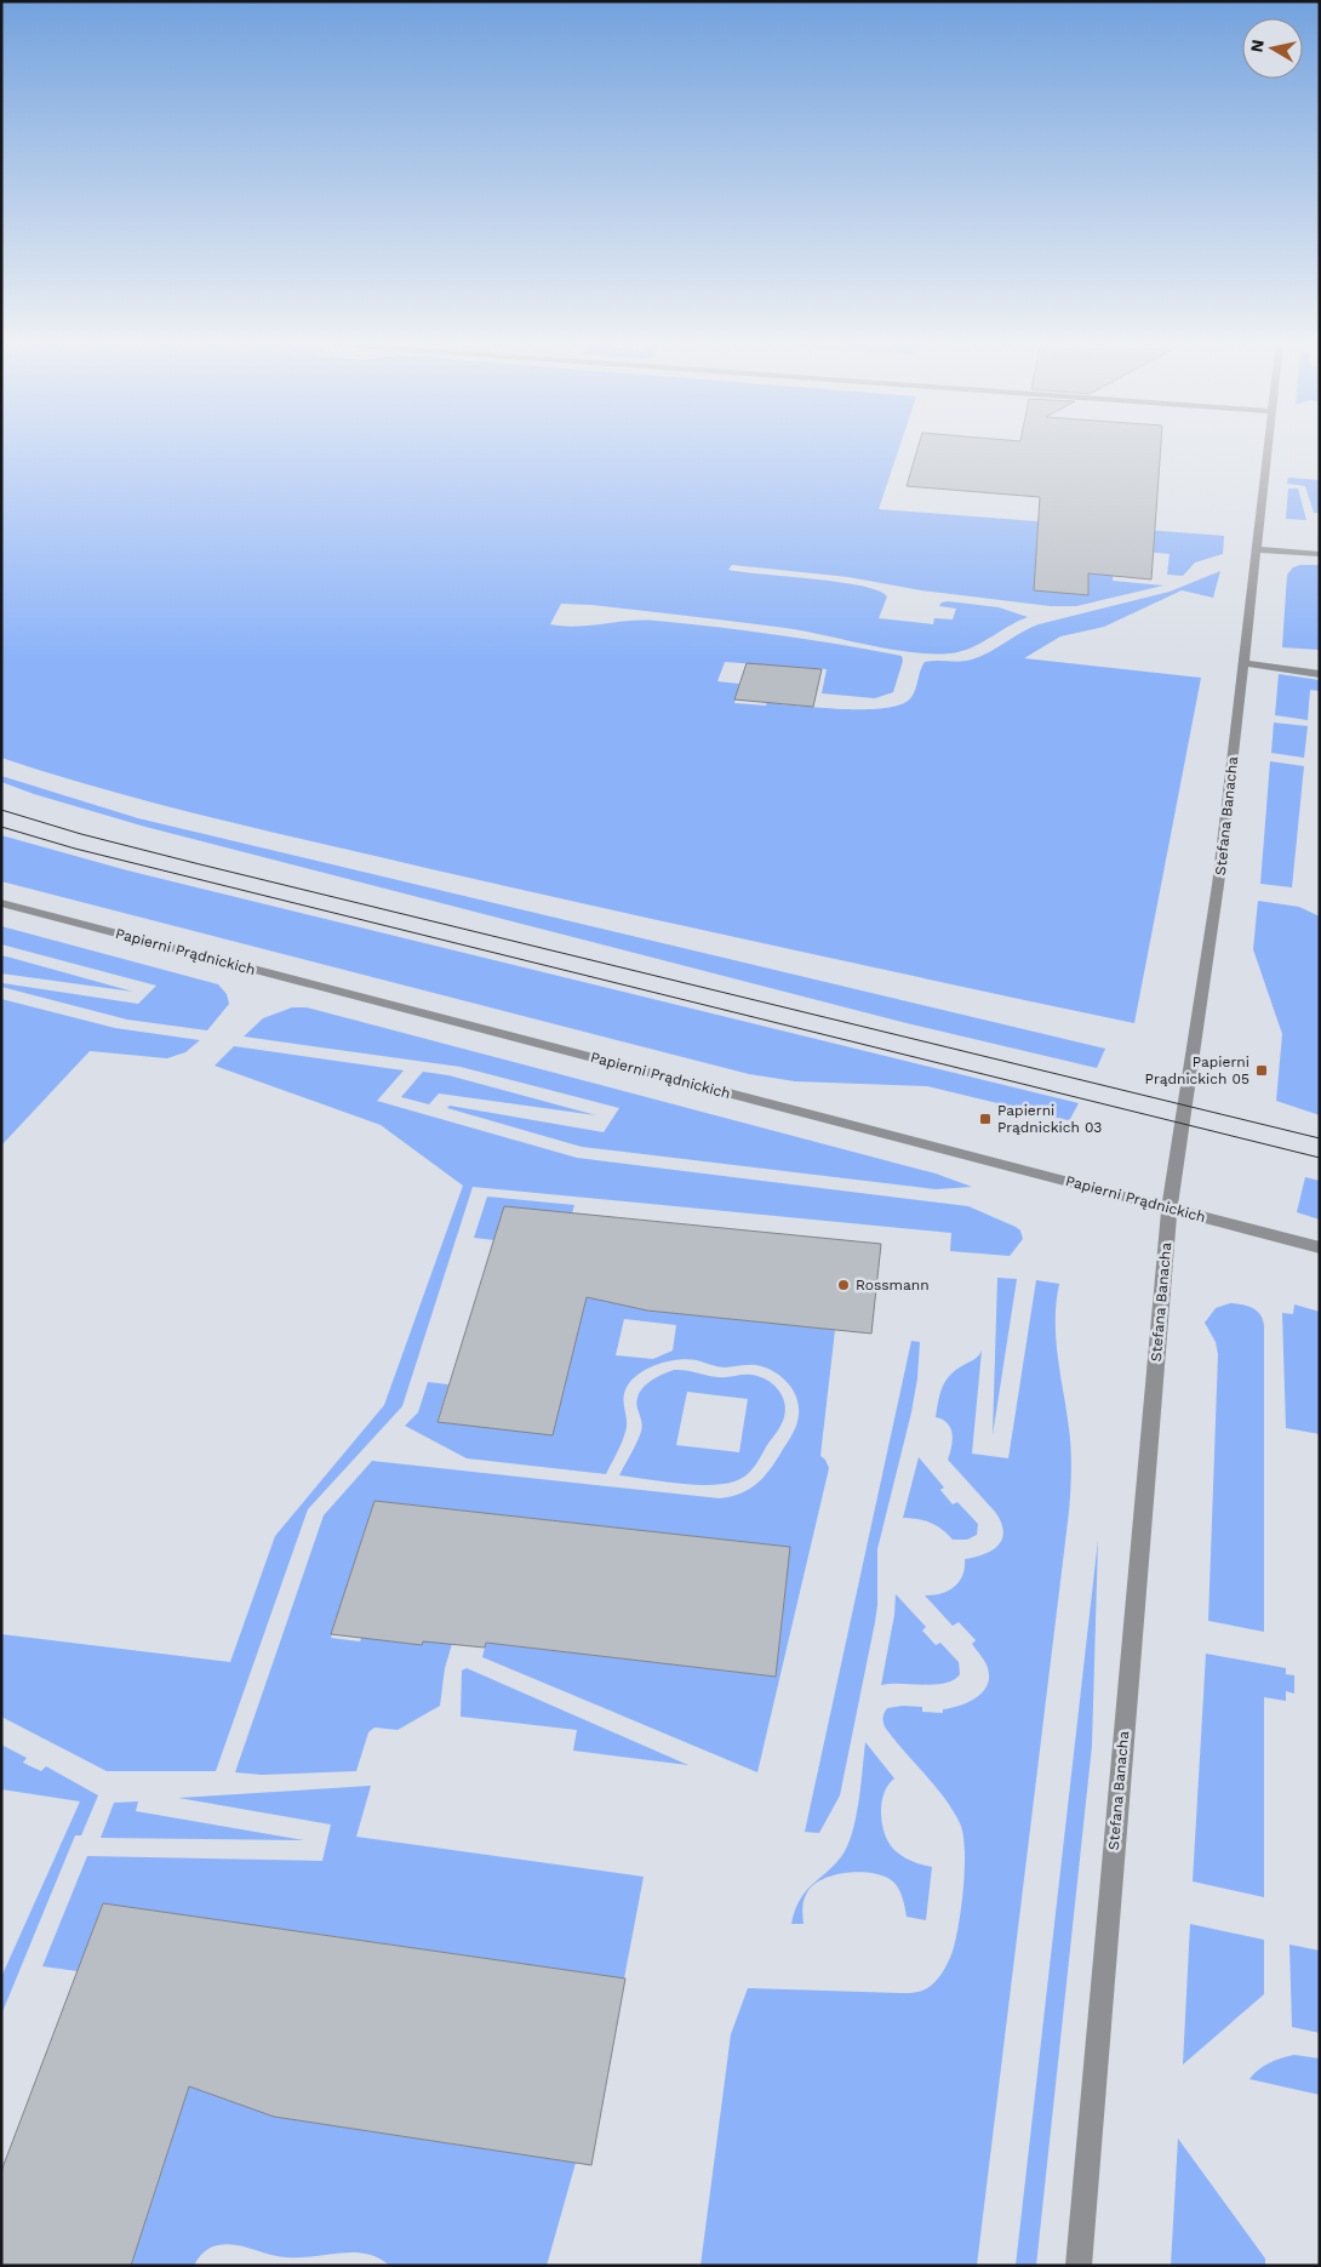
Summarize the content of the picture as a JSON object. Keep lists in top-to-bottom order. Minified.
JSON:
{"streets":{"street":["Stefana Banacha","Papierni Prądnickich"]},"crossings":[["Stefana Banacha","Papierni Prądnickich"]],"places":{"transit":["Papierni Prądnickich 05","Papierni Prądnickich 03"],"other":["Rossmann"]},"north":"left"}
